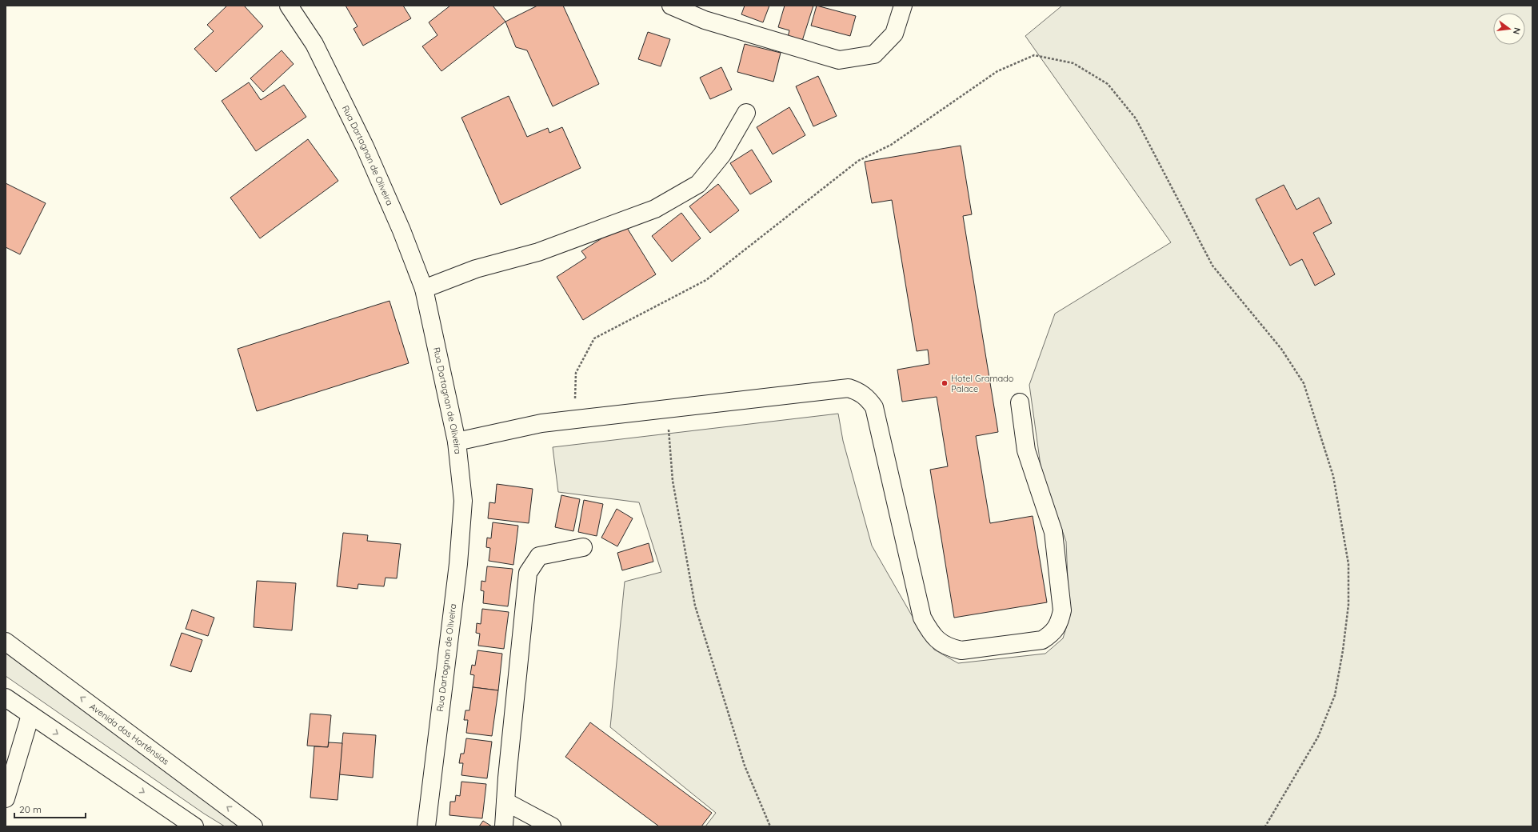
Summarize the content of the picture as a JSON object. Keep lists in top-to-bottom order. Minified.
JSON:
{"streets":{"street":["Rua Dartagnan de Oliveira","Avenida das Hortênsias"]},"places":["Hotel Gramado Palace"],"scale_bar":"20 m","north":"right"}
